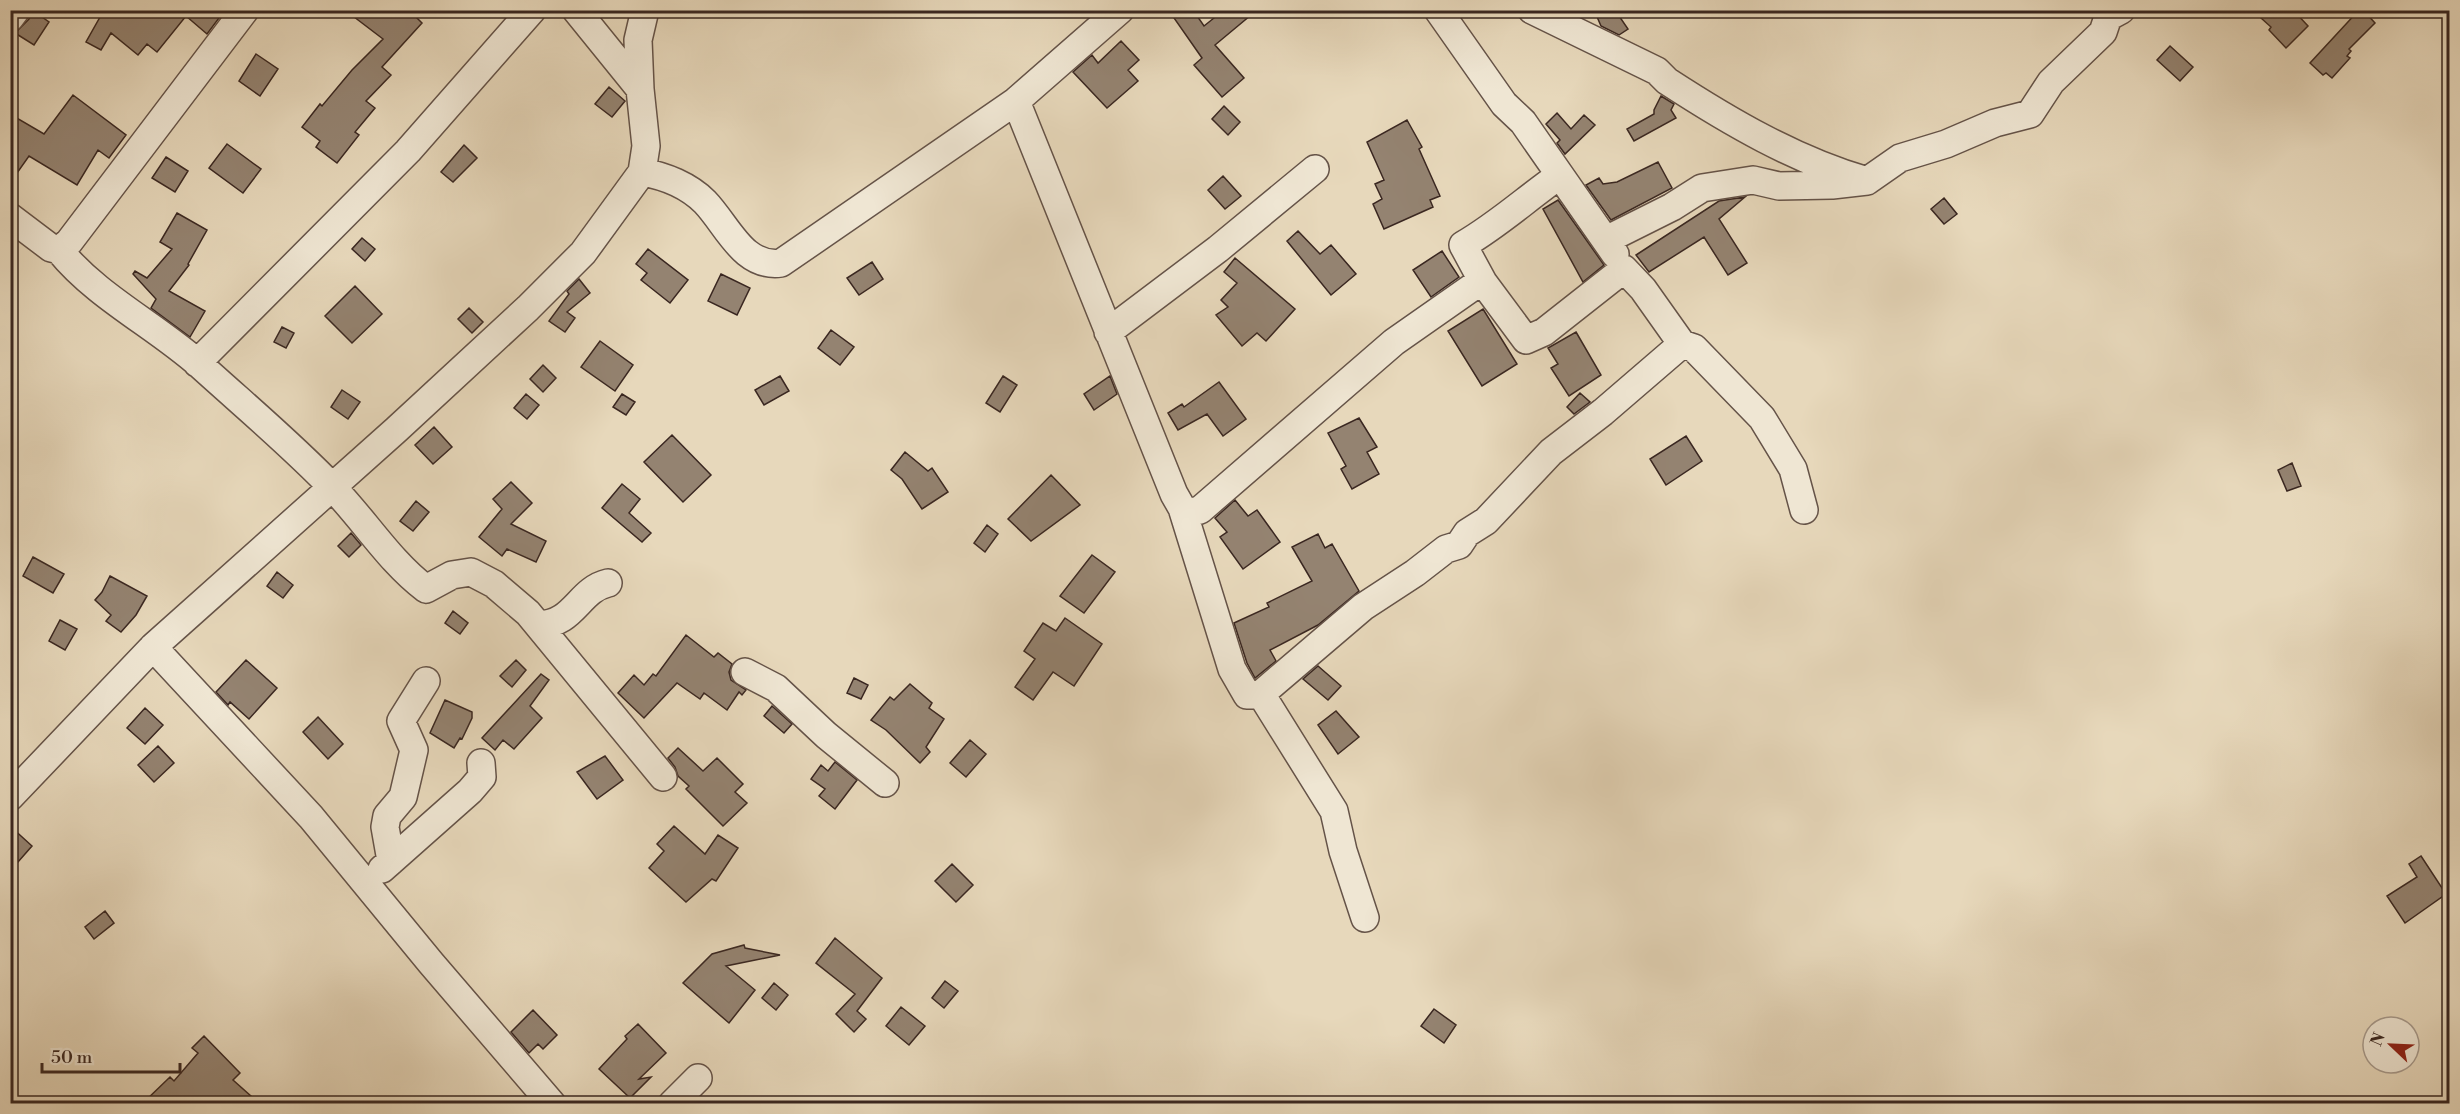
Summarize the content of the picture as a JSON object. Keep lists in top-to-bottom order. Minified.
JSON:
{"scale_bar":"50 m","north":"top left"}
